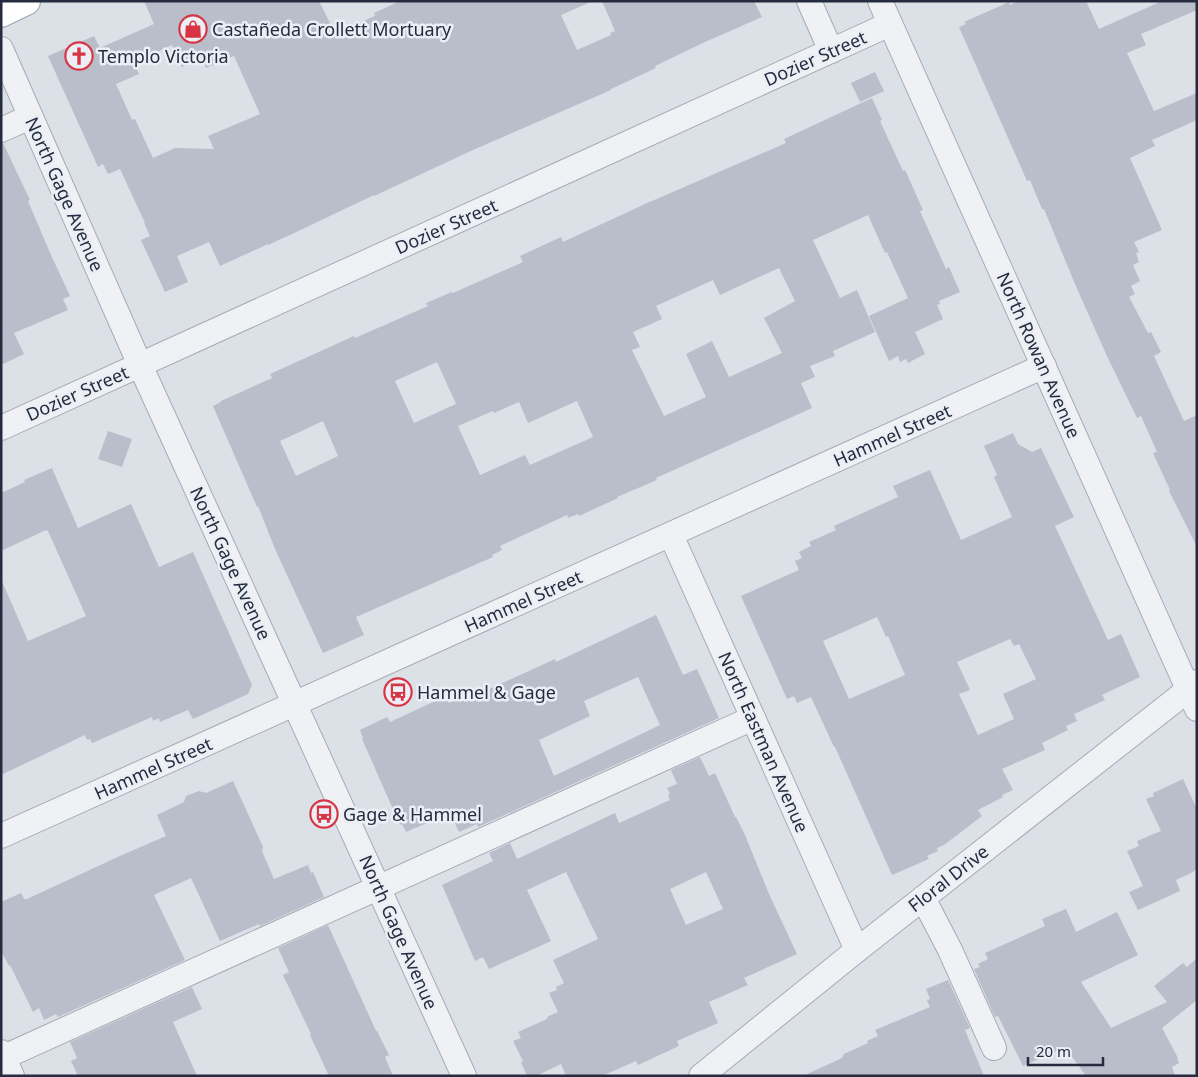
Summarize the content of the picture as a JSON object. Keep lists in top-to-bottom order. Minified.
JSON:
{"streets":{"street":["Dozier Street","North Gage Avenue","North Rowan Avenue","Hammel Street","North Eastman Avenue","Floral Drive"]},"crossings":[["Dozier Street","North Gage Avenue"],["Dozier Street","North Rowan Avenue"],["North Gage Avenue","Hammel Street"],["North Rowan Avenue","Hammel Street"],["North Rowan Avenue","Floral Drive"],["Hammel Street","North Eastman Avenue"],["North Eastman Avenue","Floral Drive"]],"places":{"shop":["Castañeda Crollett Mortuary"],"church":["Templo Victoria"],"bus stop":["Hammel & Gage","Gage & Hammel"]},"scale_bar":"20 m"}
